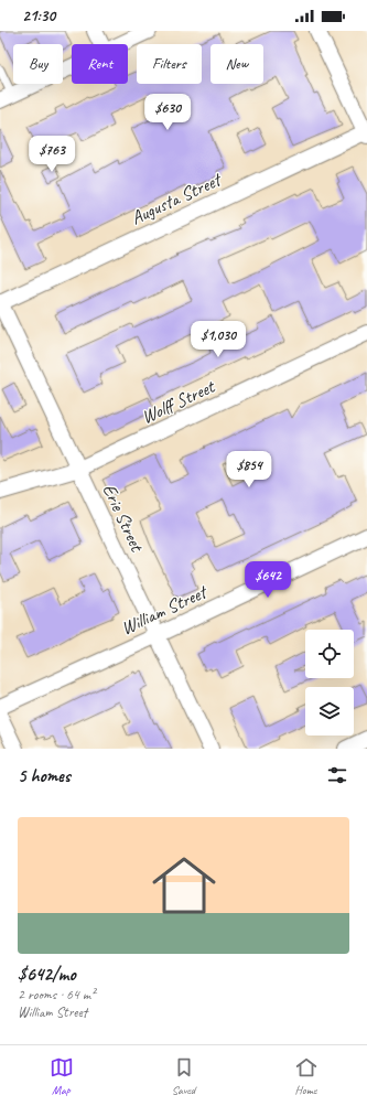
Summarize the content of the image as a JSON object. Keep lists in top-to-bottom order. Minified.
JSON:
{"streets":{"street":["Augusta Street","Wolff Street","Erie Street","William Street"]},"crossings":[["Augusta Street","Erie Street"],["Wolff Street","Erie Street"],["Erie Street","William Street"]],"page":{"status":"21:30","chip":["Buy","Rent","Filters","New"],"price":["$630","$763","$1,030","$854","$642"],"heading":"5 homes","list":[{"name":"$642/mo","note":"2 rooms · 64 m² · William Street"}],"tabs":["Map","Saved","Home"]}}
